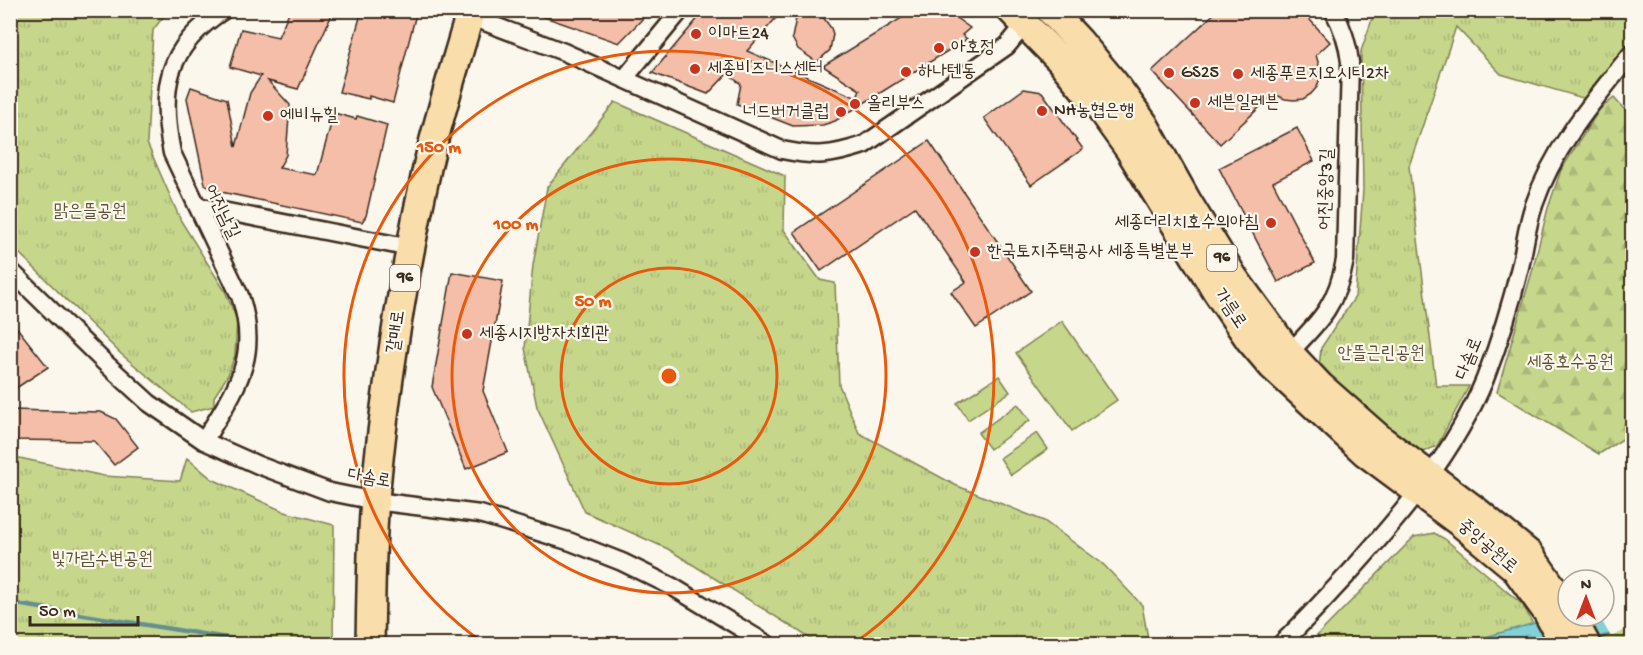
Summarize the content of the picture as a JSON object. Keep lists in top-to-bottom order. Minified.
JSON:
{"streets":{"main road":["96","가름로","갈매로","중앙공원로"],"street":["어진중앙3길","어진남길","다솜로"]},"crossings":[["어진중앙3길","가름로"],["어진남길","다솜로"],["가름로","다솜로"],["가름로","중앙공원로"],["갈매로","다솜로"],["다솜로","중앙공원로"]],"parks":["맑은뜰공원","안뜰근린공원","세종호수공원","빛가람수변공원"],"places":["이마트24","아호정","세종비즈니스센터","하나텐동","GS25","세종푸르지오시티2차","세븐일레븐","올리부스","NH농협은행","너드버거클럽","에비뉴힐","세종더리치호수의아침","한국토지주택공사 세종특별본부","세종시지방자치회관"],"scale_bar":"50 m","north":"top","rings":["150 m","100 m","50 m"]}
